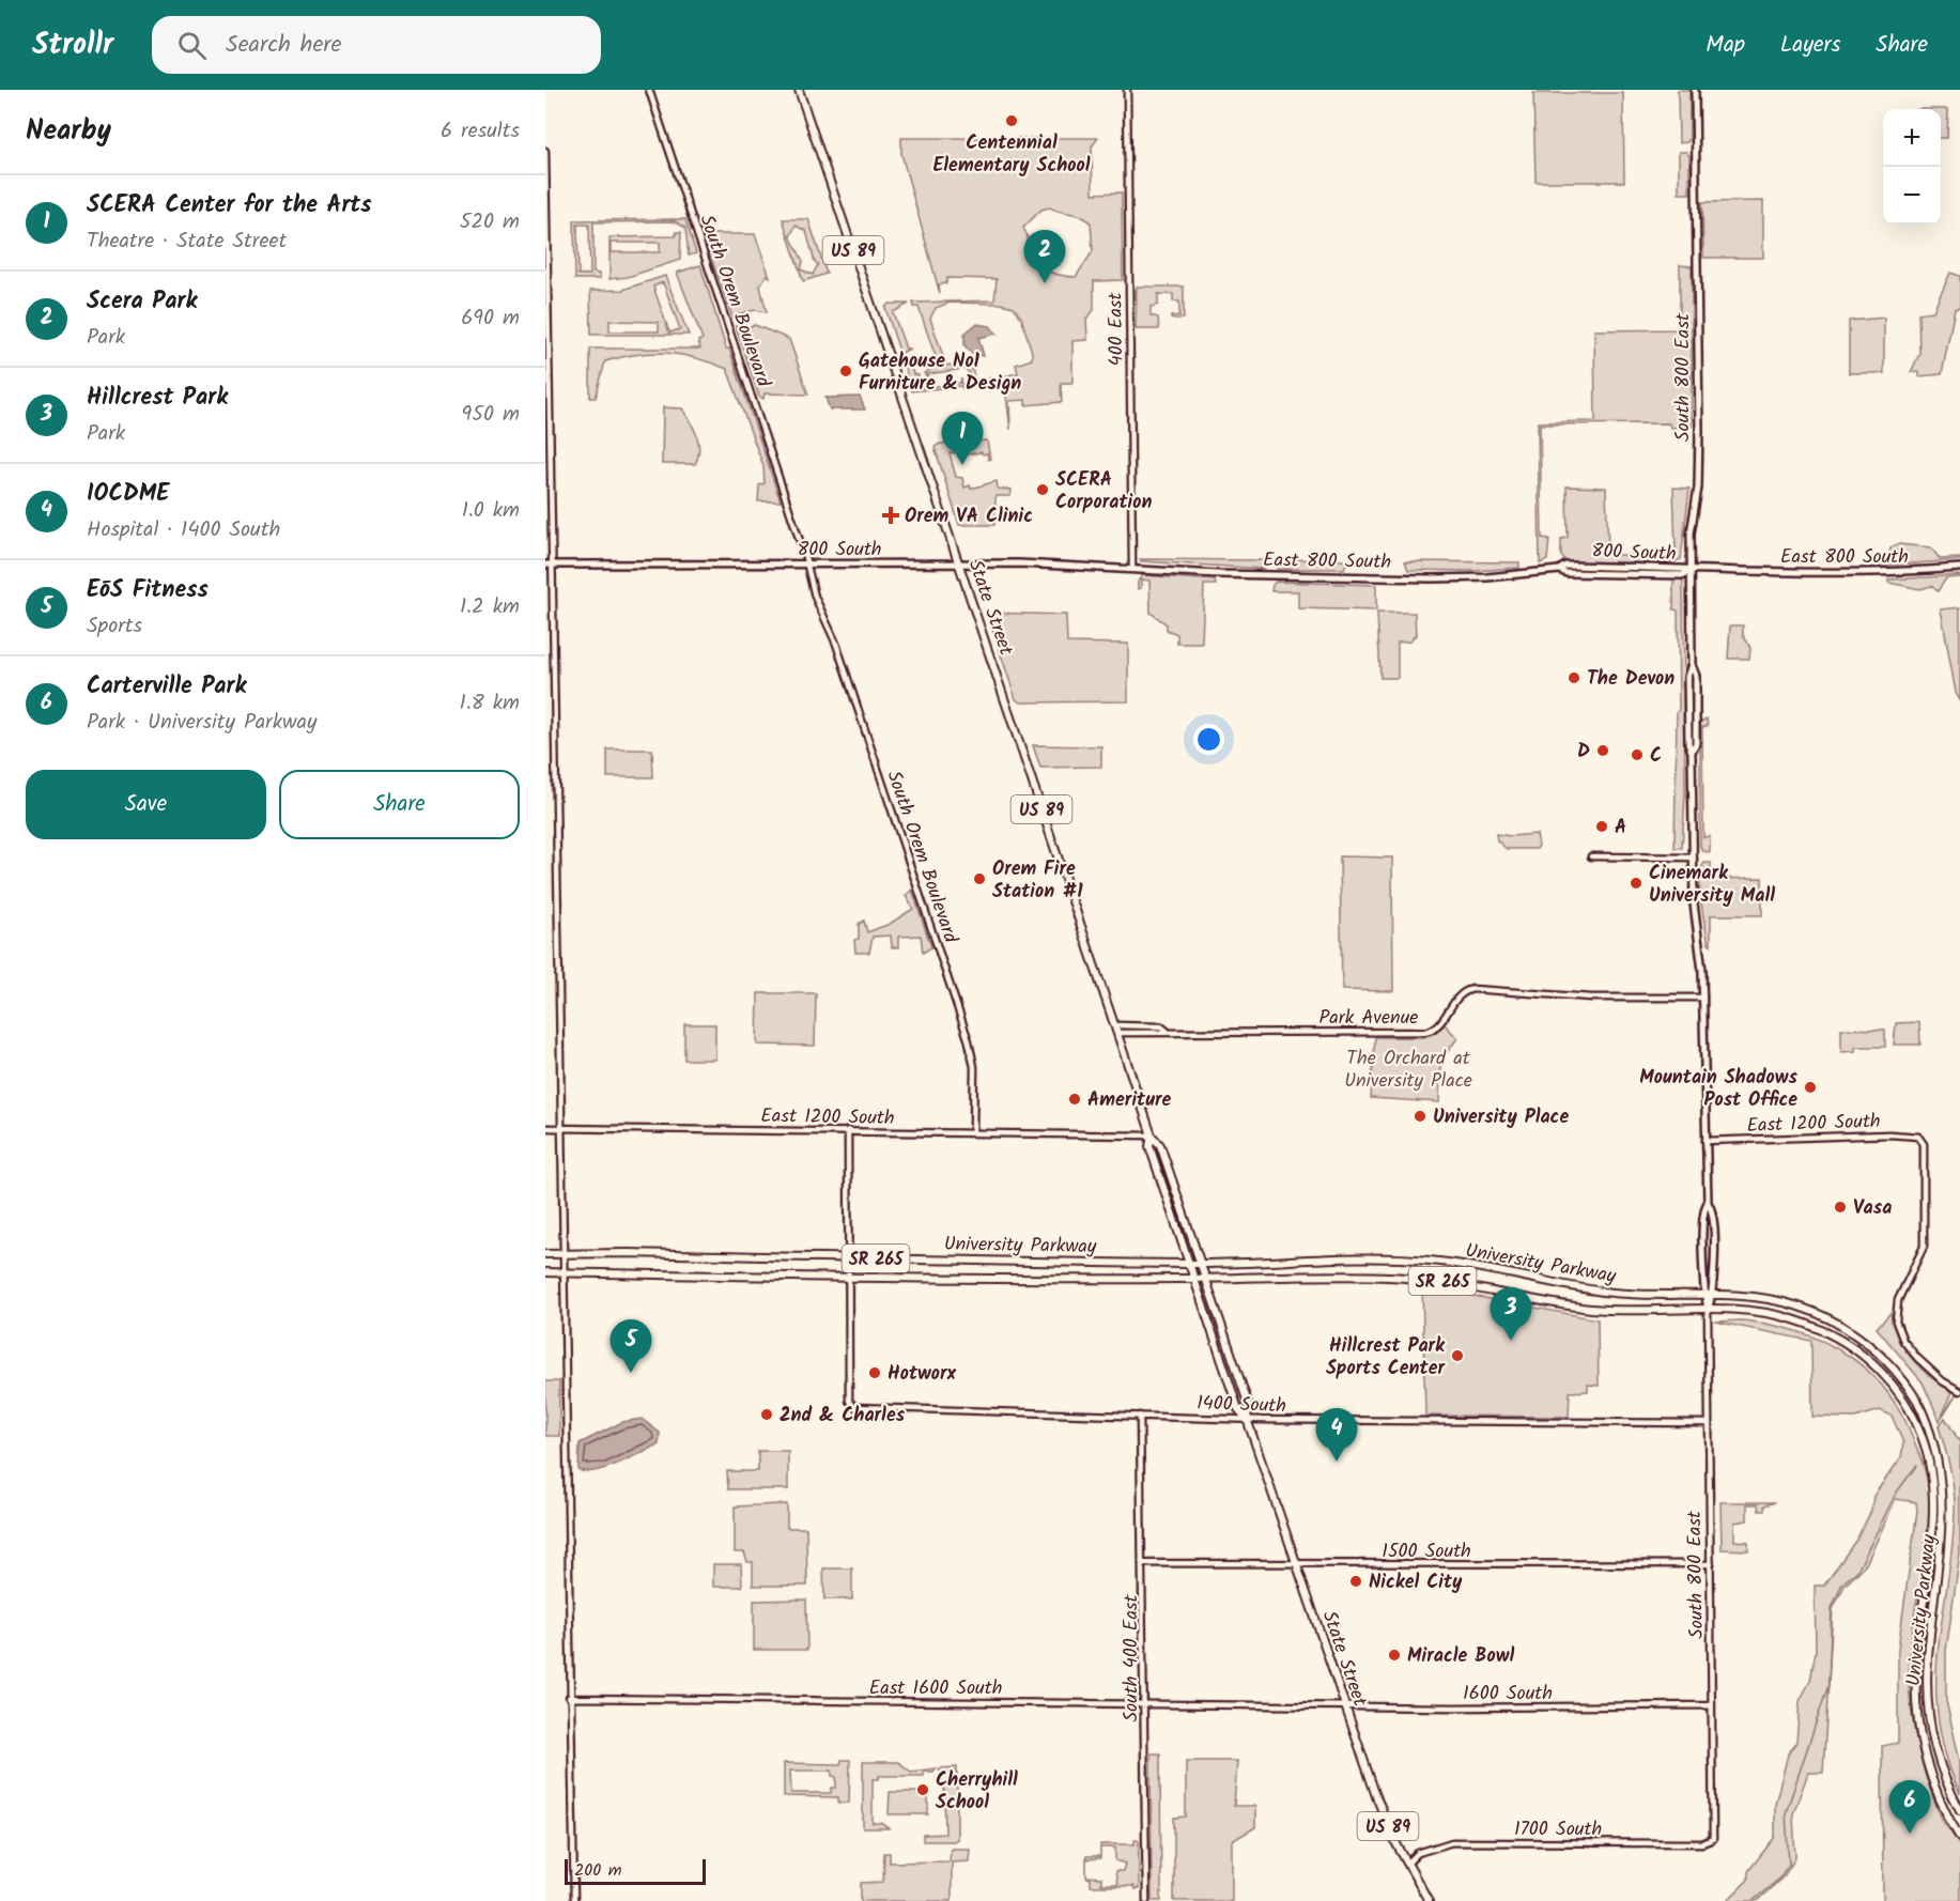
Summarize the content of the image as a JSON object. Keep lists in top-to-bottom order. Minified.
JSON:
{"streets":{"main road":["US 89","South 800 East","800 South","East 800 South","State Street","University Parkway","SR 265"],"street":["South Orem Boulevard","400 East","Park Avenue","East 1200 South","1400 South","1500 South","South 400 East","East 1600 South","1600 South","1700 South"]},"crossings":[["South Orem Boulevard","800 South"],["South Orem Boulevard","East 1200 South"],["400 East","800 South"],["400 East","East 800 South"],["South 800 East","800 South"],["South 800 East","East 800 South"],["South 800 East","Park Avenue"],["South 800 East","East 1200 South"],["South 800 East","University Parkway"],["South 800 East","1400 South"],["South 800 East","1500 South"],["South 800 East","1600 South"],["South 800 East","1700 South"],["800 South","East 800 South"],["800 South","State Street"],["State Street","Park Avenue"],["State Street","East 1200 South"],["State Street","University Parkway"],["State Street","1400 South"],["State Street","1500 South"],["State Street","1600 South"],["State Street","1700 South"],["University Parkway","SR 265"],["University Parkway","1400 South"],["1400 South","South 400 East"],["1500 South","South 400 East"],["South 400 East","East 1600 South"],["East 1600 South","1600 South"]],"parks":["The Orchard at University Place"],"places":{"other":["Centennial Elementary School","Gatehouse No1 Furniture & Design","SCERA Corporation","The Devon","D","C","A","Orem Fire Station #1","Cinemark University Mall","Mountain Shadows Post Office","Ameriture","University Place","Vasa","Hillcrest Park Sports Center","Hotworx","2nd & Charles","Nickel City","Miracle Bowl","Cherryhill School"],"health":["Orem VA Clinic"]},"scale_bar":"200 m","page":{"header":"Strollr","search":"Search here","nav":["Map","Layers","Share"],"heading":["Nearby","6 results"],"map_buttons":["+","−"],"list":[{"mark":"1","name":"SCERA Center for the Arts","note":"Theatre · State Street","value":"520 m"},{"mark":"2","name":"Scera Park","note":"Park","value":"690 m"},{"mark":"3","name":"Hillcrest Park","note":"Park","value":"950 m"},{"mark":"4","name":"IOCDME","note":"Hospital · 1400 South","value":"1.0 km"},{"mark":"5","name":"EōS Fitness","note":"Sports","value":"1.2 km"},{"mark":"6","name":"Carterville Park","note":"Park · University Parkway","value":"1.8 km"}],"pins":["2","1","3","5","4","6"],"buttons":["Save","Share"],"scale":"200 m"}}
